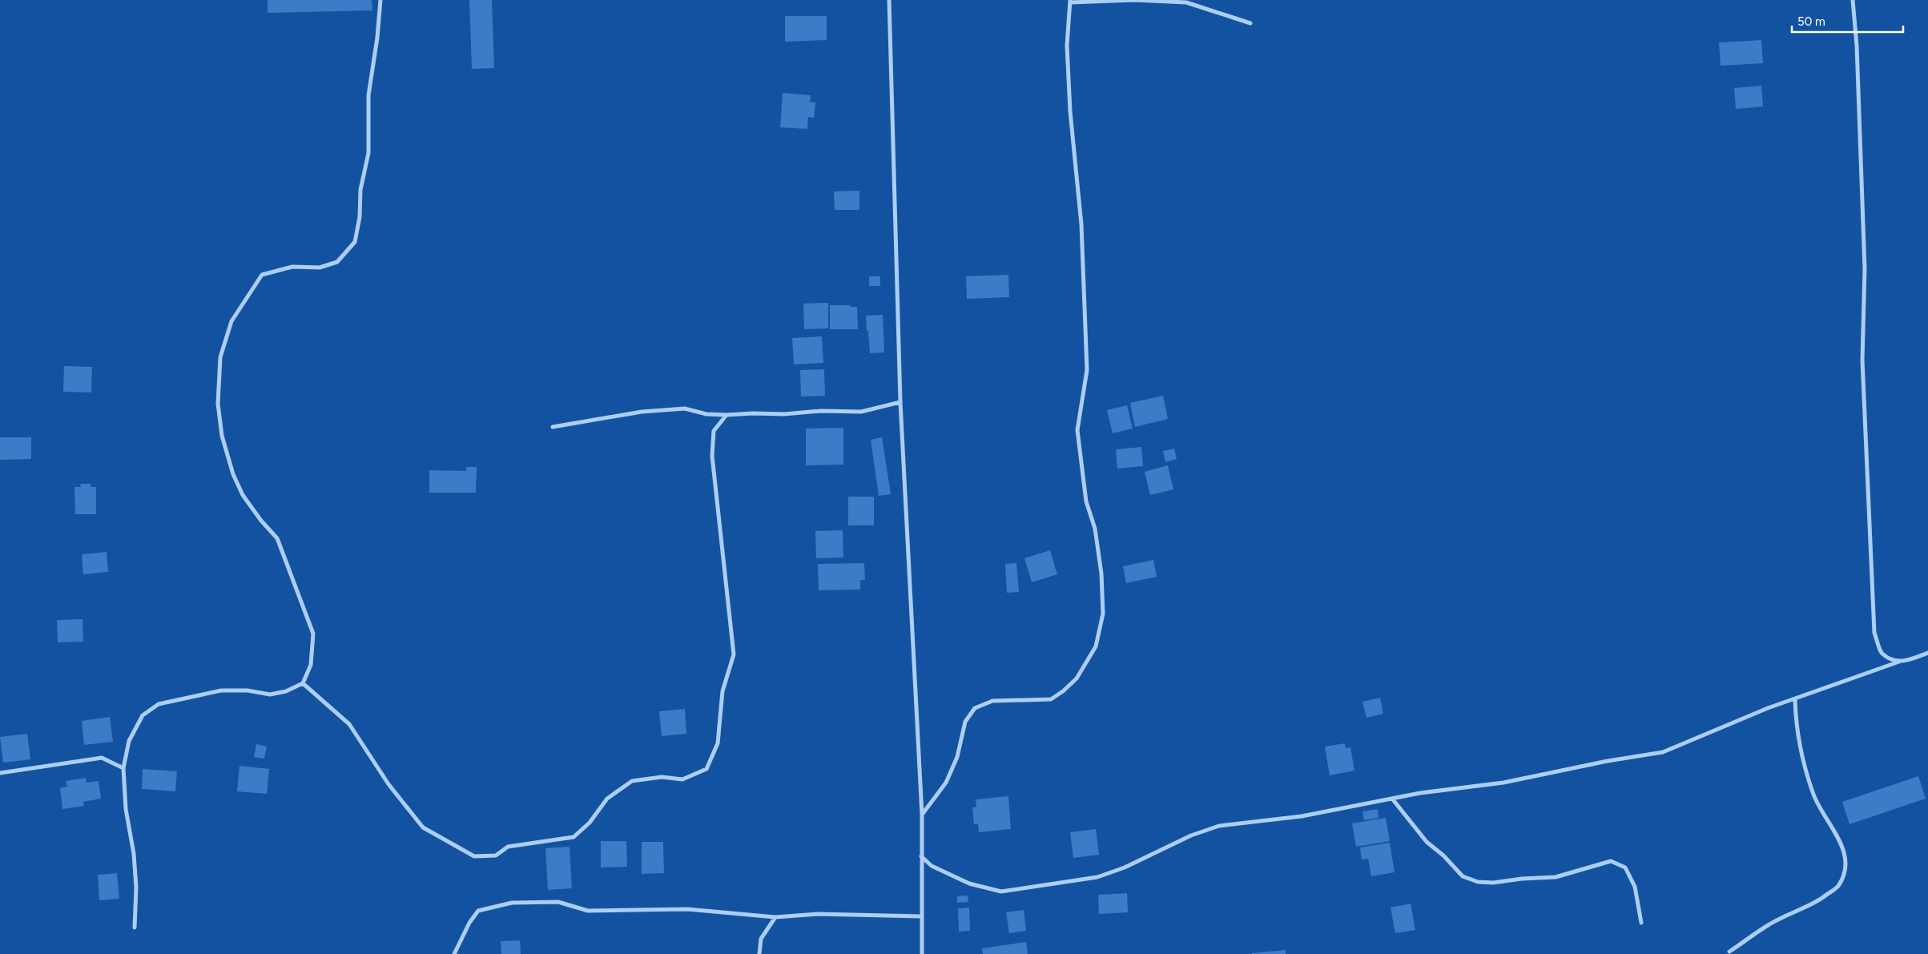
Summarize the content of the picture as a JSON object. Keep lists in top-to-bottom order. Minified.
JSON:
{"scale_bar":"50 m"}
